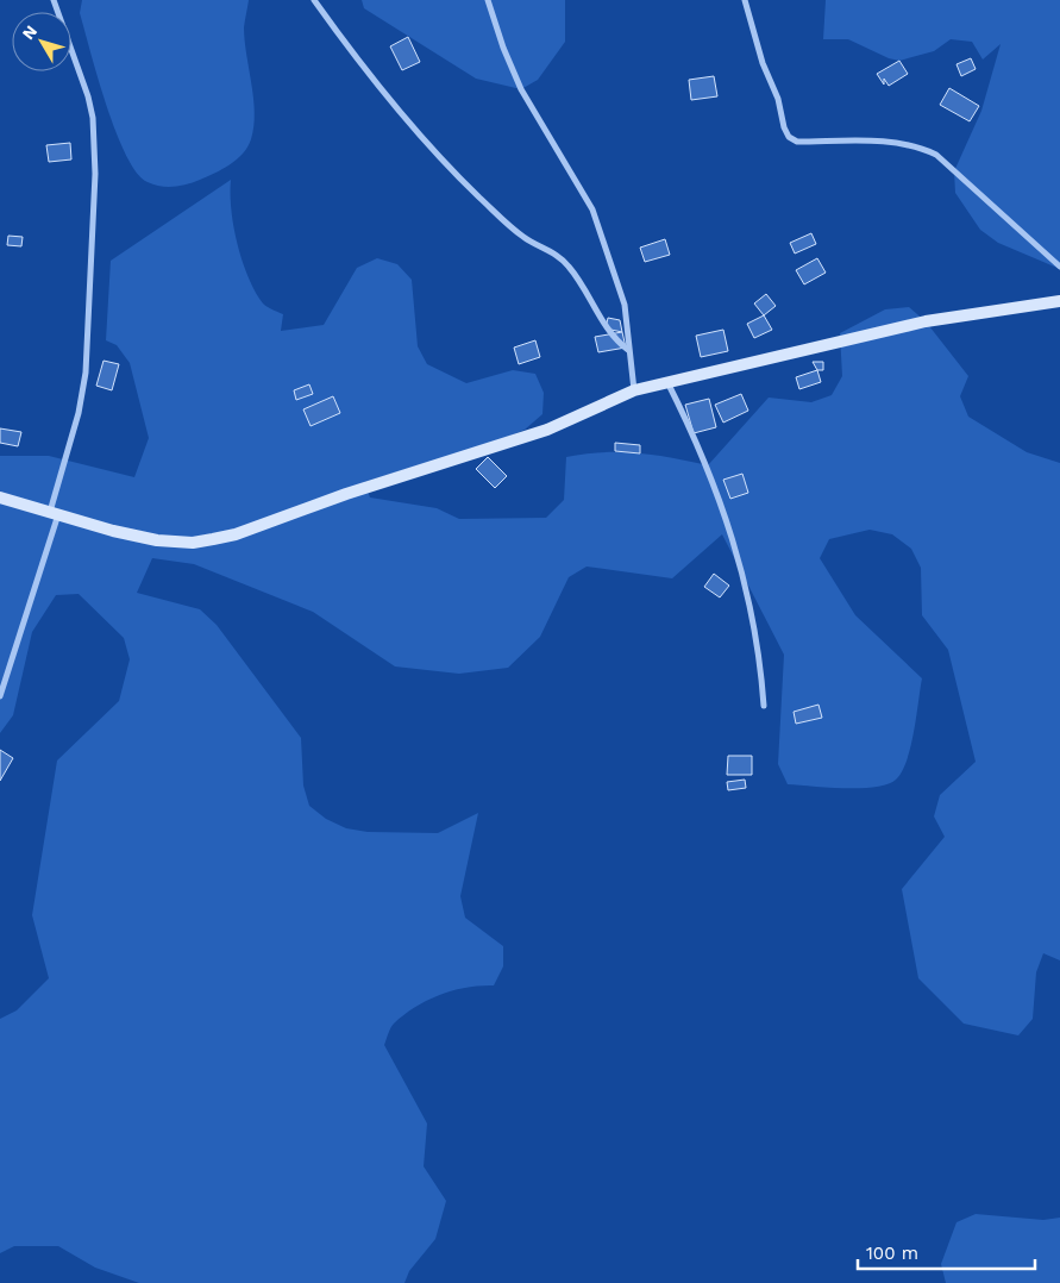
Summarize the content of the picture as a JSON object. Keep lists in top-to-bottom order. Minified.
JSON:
{"scale_bar":"100 m","north":"top left"}
